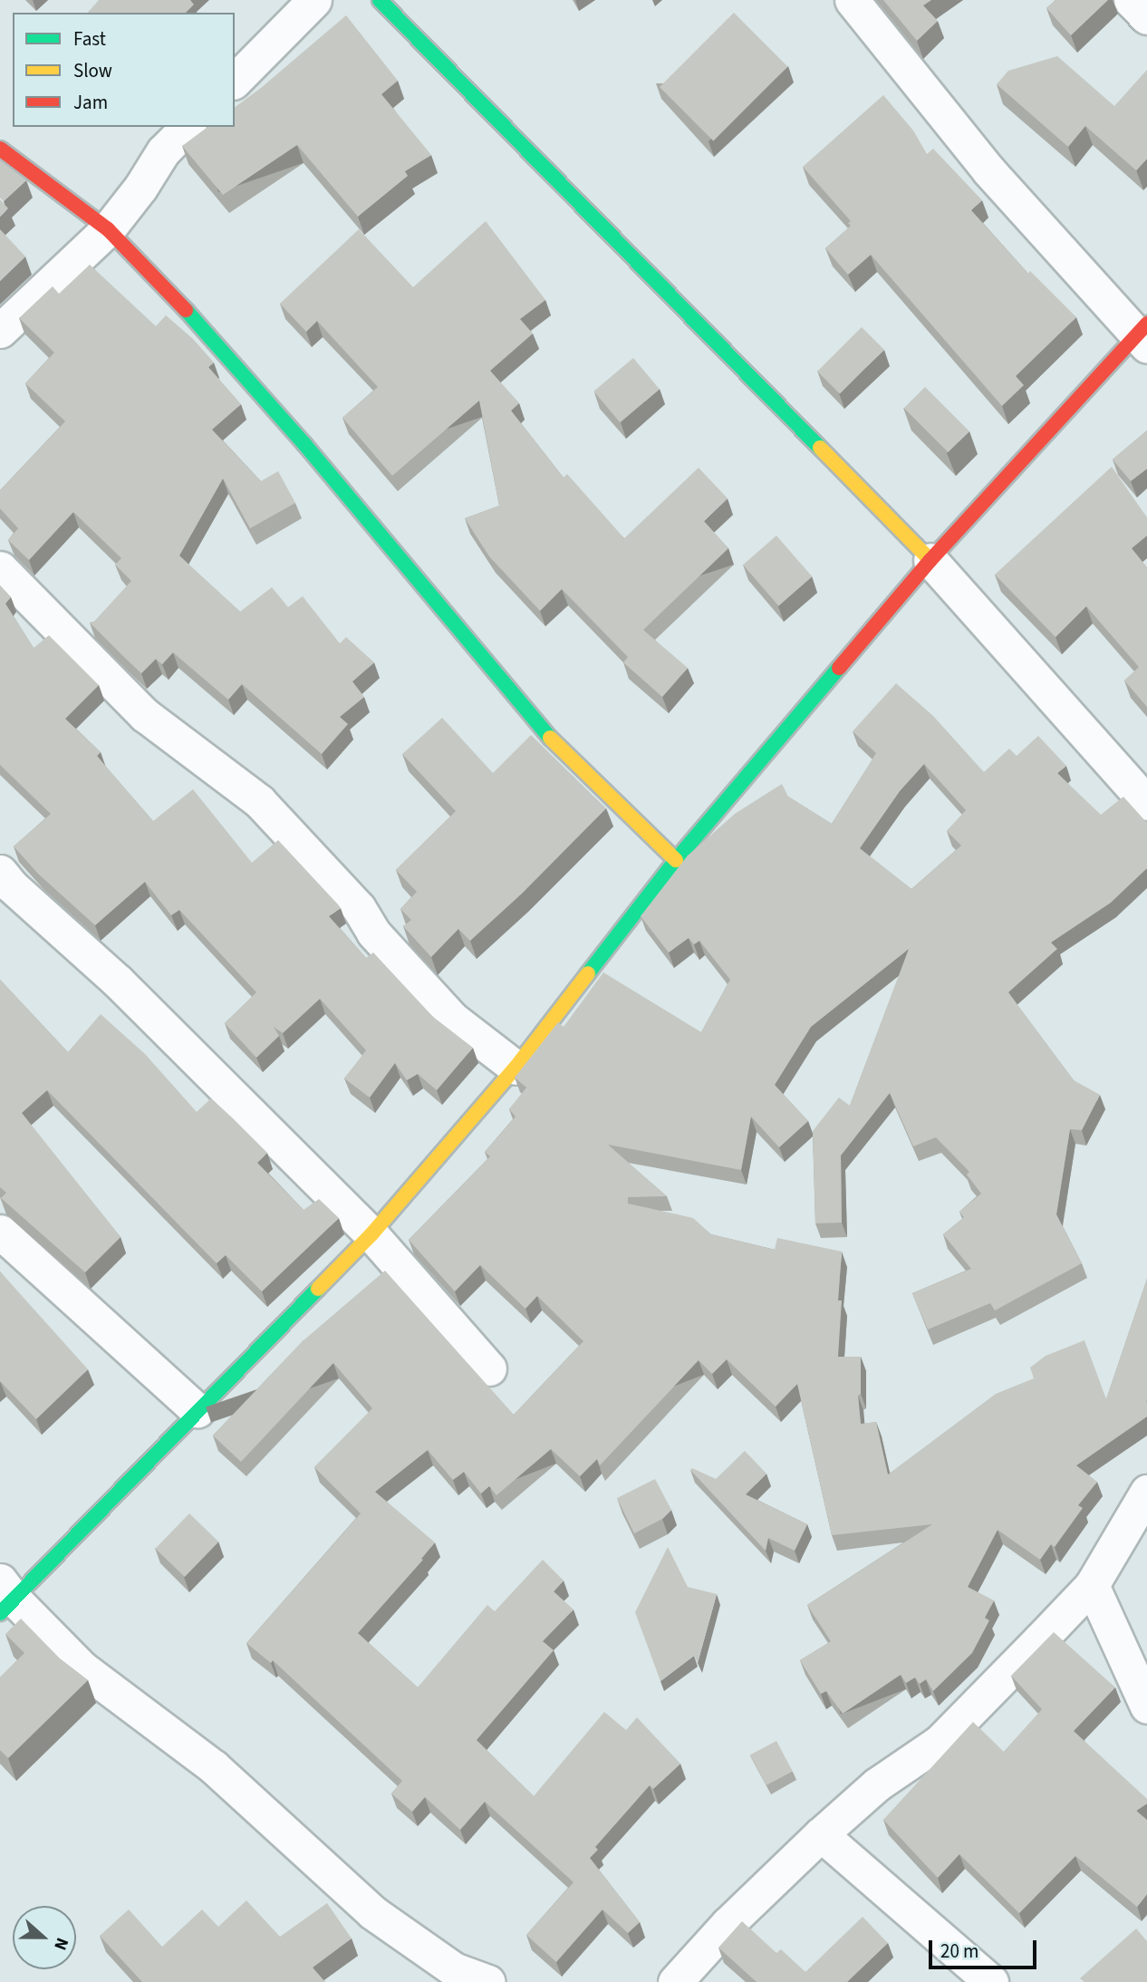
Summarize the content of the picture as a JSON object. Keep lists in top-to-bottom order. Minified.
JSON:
{"legend":["Fast","Slow","Jam"],"scale_bar":"20 m","north":"right"}
